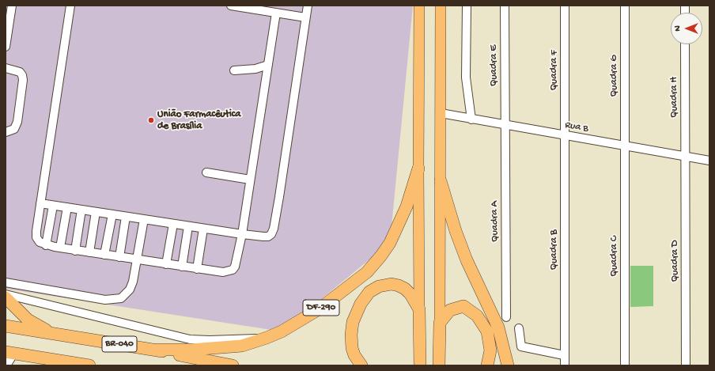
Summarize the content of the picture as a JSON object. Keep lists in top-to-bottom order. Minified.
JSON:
{"streets":{"highway":["DF-290","BR-040"],"street":["Quadra E","Quadra F","Quadra G","Quadra H","Rua B","Quadra A","Quadra B","Quadra C","Quadra D"]},"crossings":[["Quadra E","Rua B"],["Quadra E","Quadra A"],["Quadra F","Rua B"],["Quadra F","Quadra B"],["Quadra G","Rua B"],["Quadra G","Quadra C"],["Quadra H","Rua B"],["Quadra H","Quadra D"],["Rua B","Quadra A"],["Rua B","Quadra B"],["Rua B","Quadra C"],["Rua B","Quadra D"],["DF-290","BR-040"]],"places":["União Farmacêutica de Brasília"],"north":"left"}
